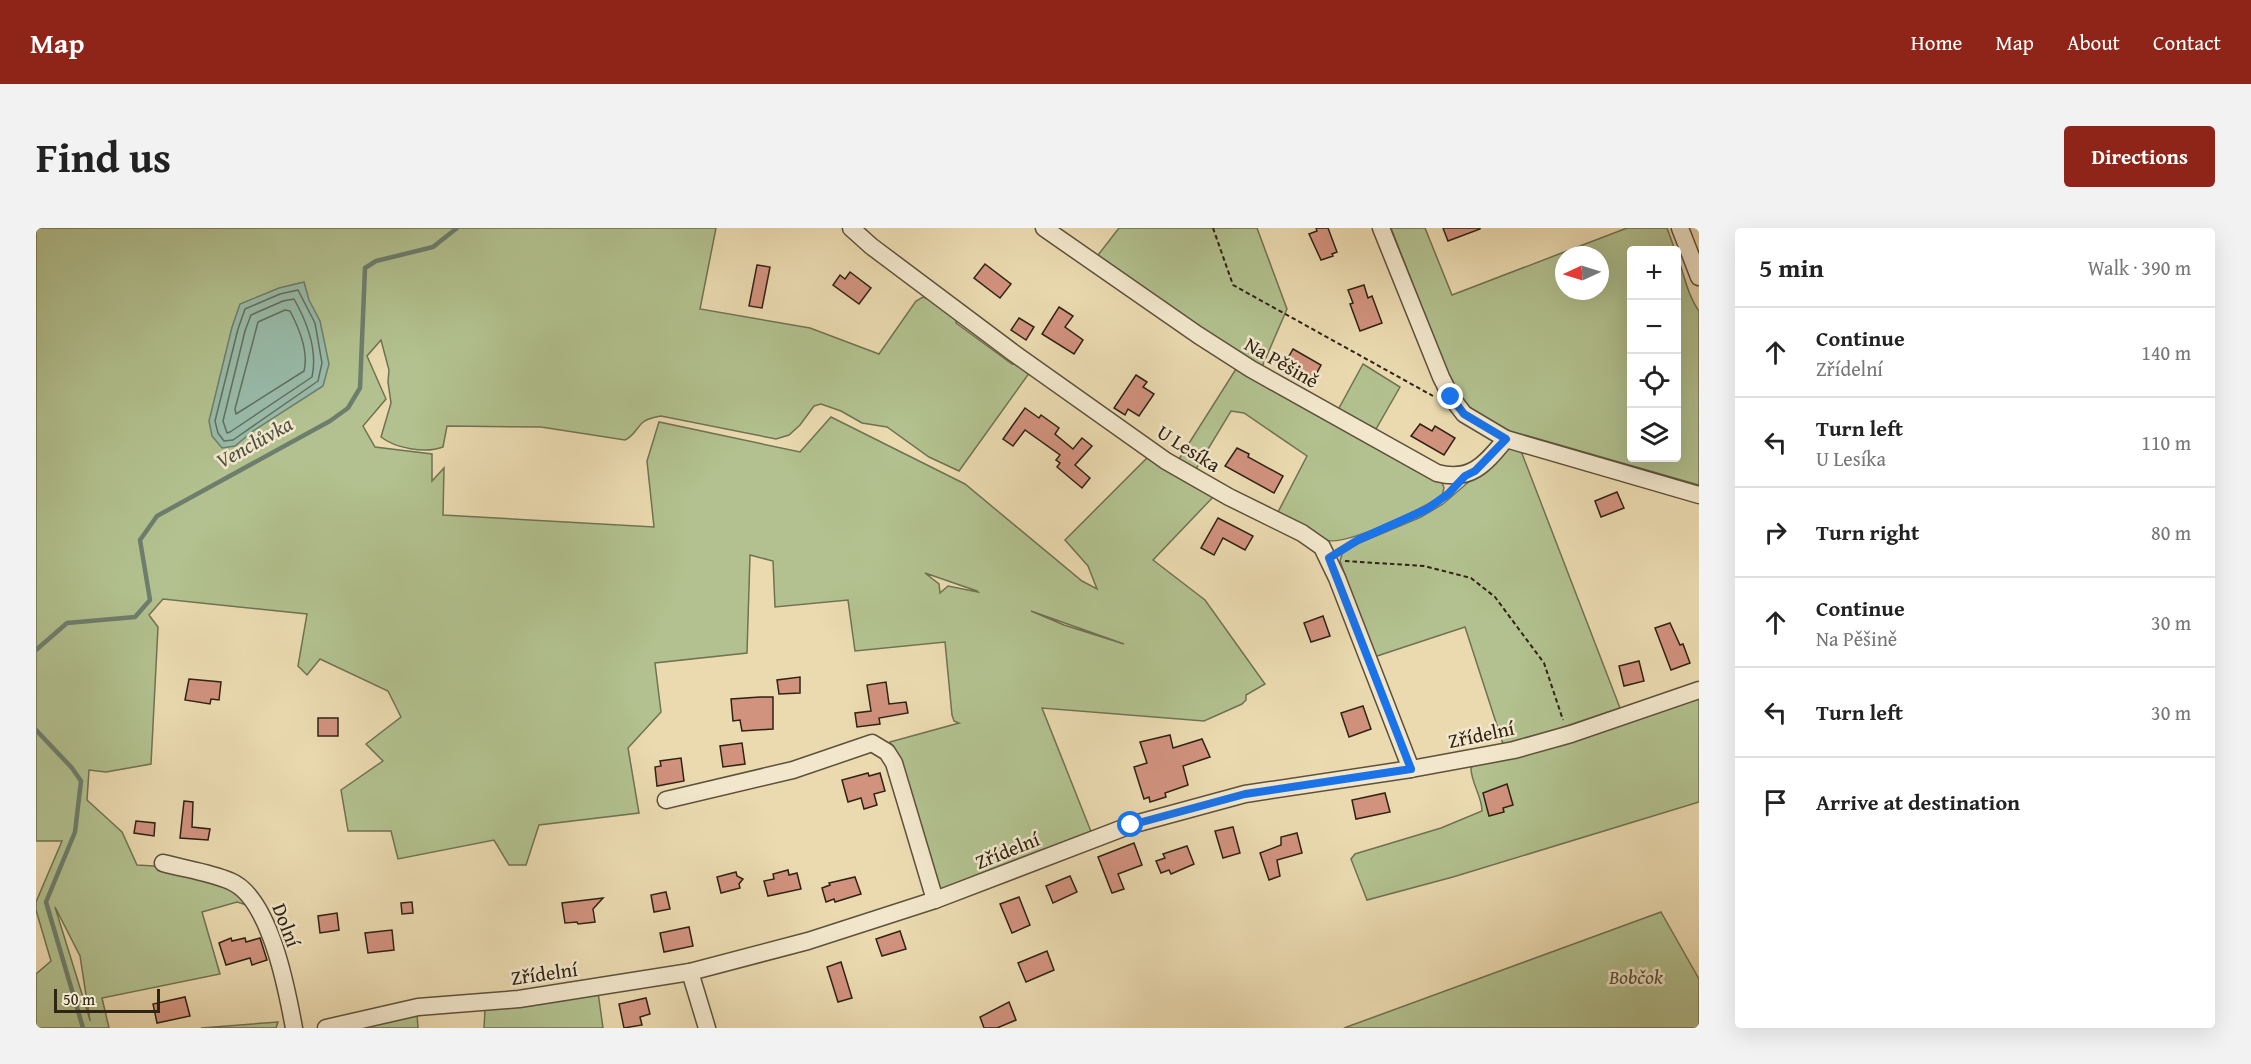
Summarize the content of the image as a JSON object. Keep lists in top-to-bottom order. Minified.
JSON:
{"streets":{"street":["Na Pěšině","U Lesíka","Zřídelní","Dolní"]},"crossings":[["U Lesíka","Zřídelní"]],"water":["Venclůvka"],"parks":["Bobčok"],"scale_bar":"50 m","north":"left","page":{"header":"Map","nav":["Home","Map","About","Contact"],"title":"Find us","buttons":"Directions","heading":["5 min","Walk · 390 m"],"map_buttons":["+","−"],"list":[["Continue","Zřídelní","140 m"],["Turn left","U Lesíka","110 m"],["Turn right","80 m"],["Continue","Na Pěšině","30 m"],["Turn left","30 m"],"Arrive at destination"],"scale":"50 m"}}
